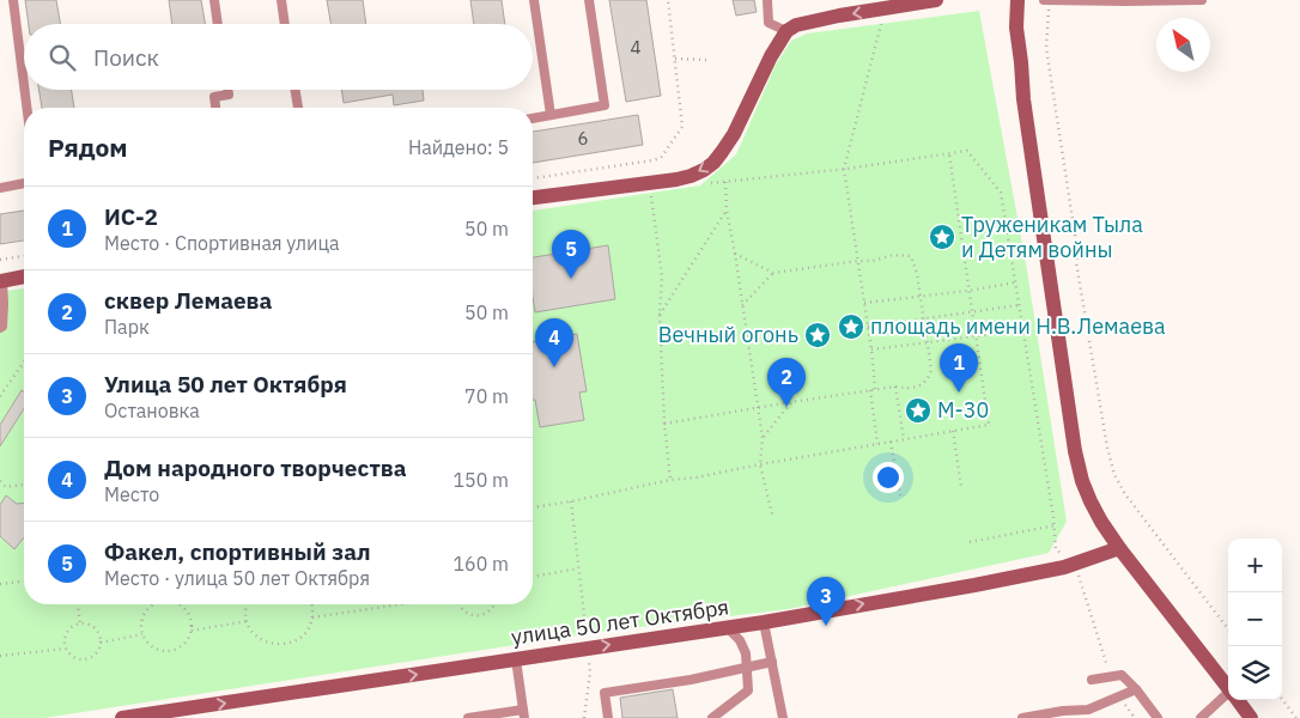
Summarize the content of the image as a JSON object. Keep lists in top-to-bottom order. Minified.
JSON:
{"streets":{"street":["улица 50 лет Октября"]},"one_way":["улица 50 лет Октября"],"places":{"place":["Труженикам Тыла и Детям войны","площадь имени Н.В.Лемаева","Вечный огонь","М-30"]},"house_numbers":["4","6"],"north":"top left","page":{"search":"Поиск","heading":["Рядом","Найдено: 5"],"list":[{"mark":"1","name":"ИС-2","note":"Место · Спортивная улица","value":"50 m"},{"mark":"2","name":"сквер Лемаева","note":"Парк","value":"50 m"},{"mark":"3","name":"Улица 50 лет Октября","note":"Остановка","value":"70 m"},{"mark":"4","name":"Дом народного творчества","note":"Место","value":"150 m"},{"mark":"5","name":"Факел, спортивный зал","note":"Место · улица 50 лет Октября","value":"160 m"}],"pins":["5","4","1","2","3"],"map_buttons":["+","−"]}}
